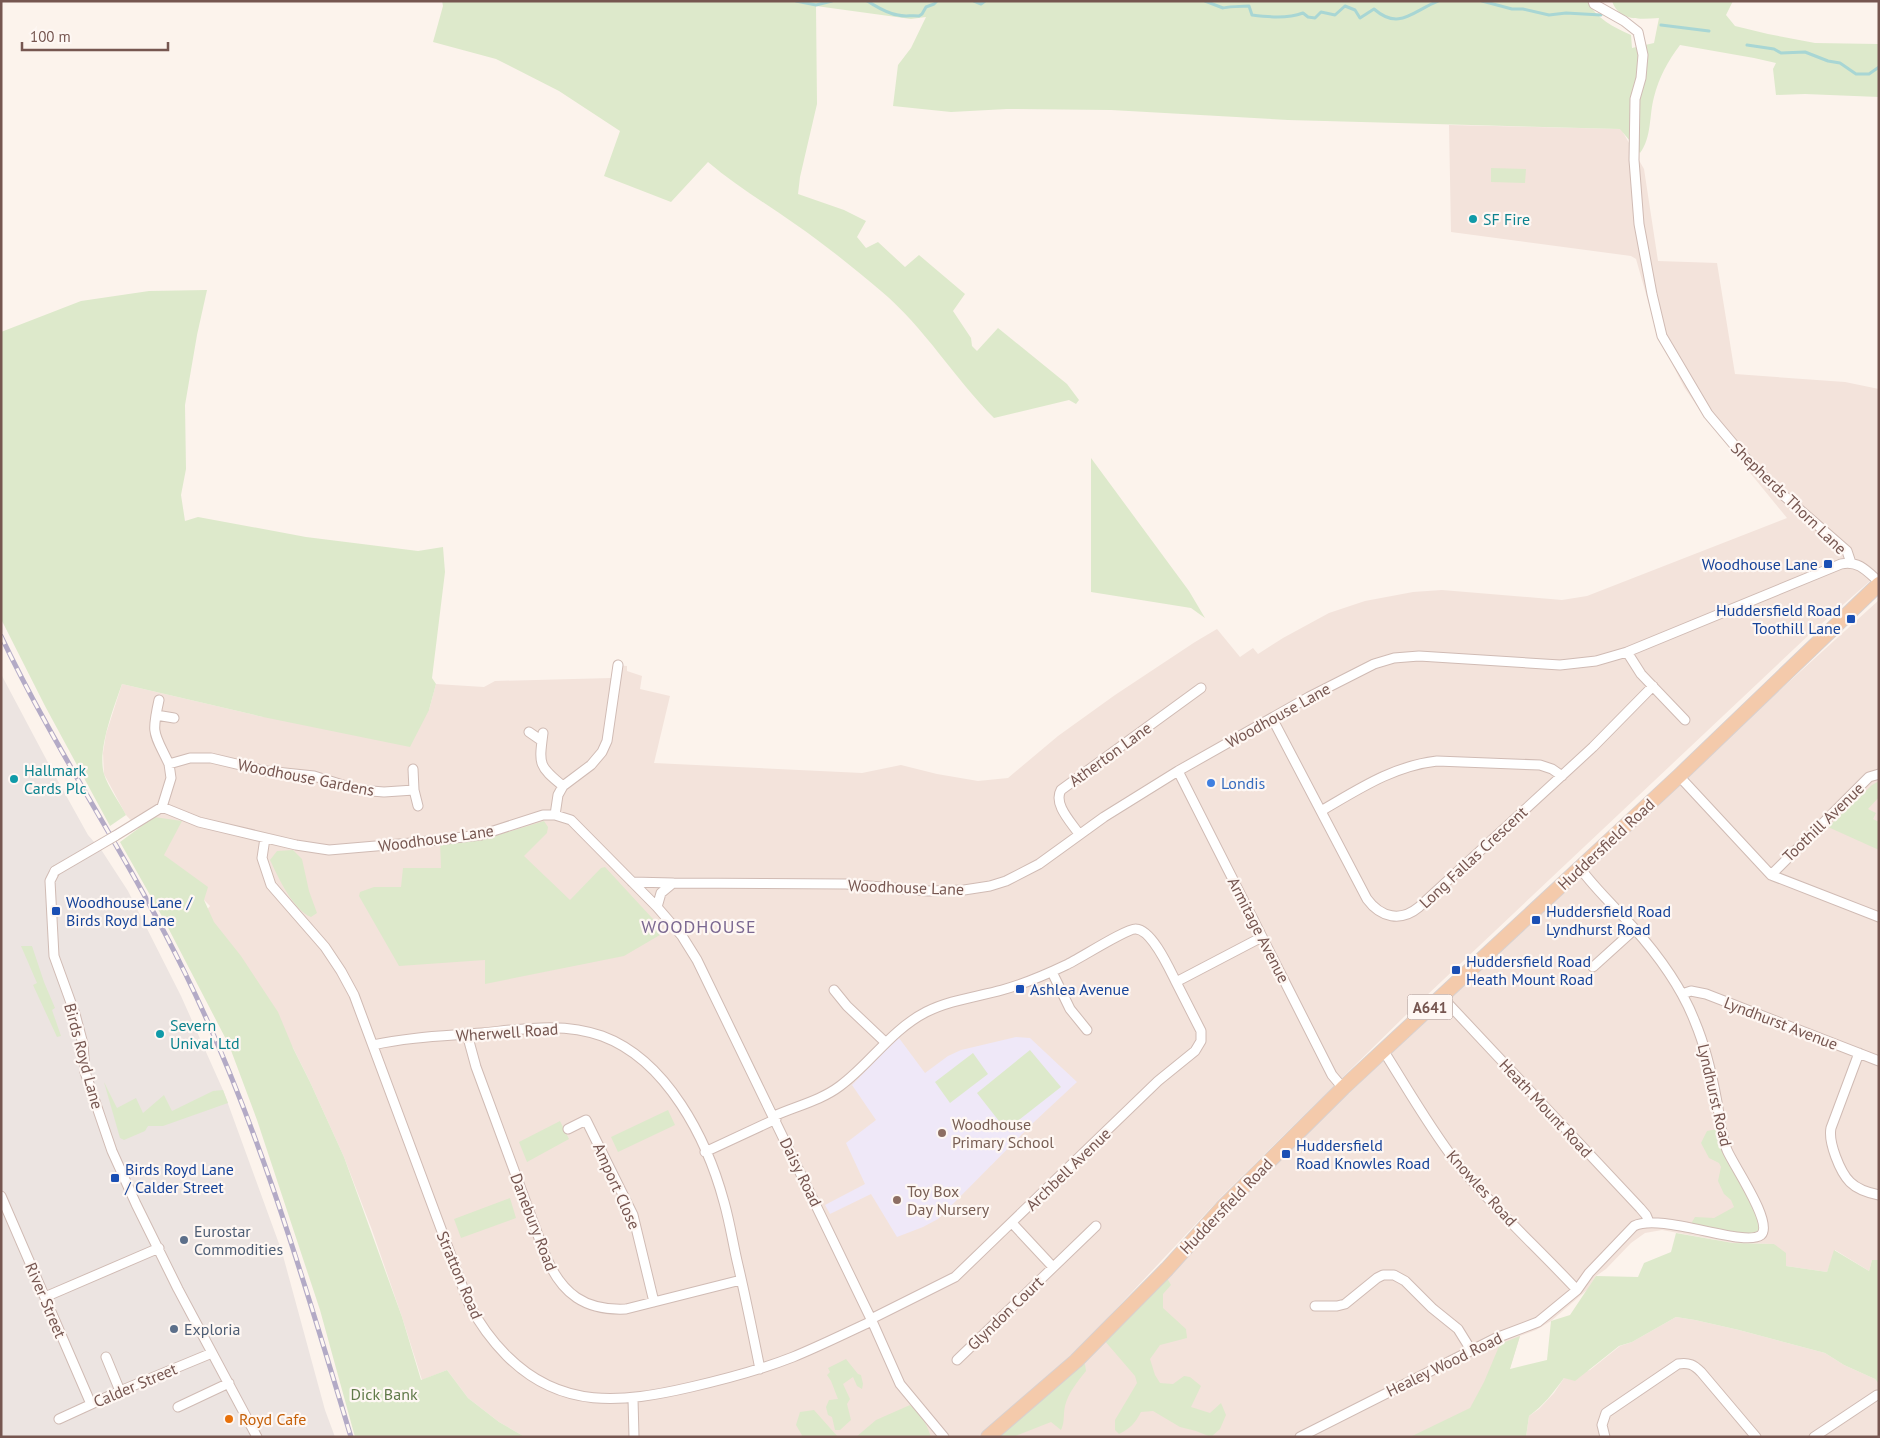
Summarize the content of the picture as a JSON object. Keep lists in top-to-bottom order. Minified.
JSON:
{"streets":{"main road":["Huddersfield Road","A641"],"street":["Shepherds Thorn Lane","Woodhouse Lane","Atherton Lane","Woodhouse Gardens","Toothill Avenue","Long Fallas Crescent","Armitage Avenue","Lyndhurst Avenue","Wherwell Road","Birds Royd Lane","Lyndhurst Road","Heath Mount Road","Archbell Avenue","Daisy Road","Amport Close","Knowles Road","Danebury Road","Stratton Road","River Street","Glyndon Court","Healey Wood Road","Calder Street"]},"crossings":[["Shepherds Thorn Lane","Woodhouse Lane"],["Woodhouse Lane","Atherton Lane"],["Woodhouse Lane","Long Fallas Crescent"],["Woodhouse Lane","Armitage Avenue"],["Woodhouse Lane","Birds Royd Lane"],["Woodhouse Lane","Stratton Road"],["Huddersfield Road","Armitage Avenue"],["Huddersfield Road","Lyndhurst Road"],["Huddersfield Road","Heath Mount Road"],["Huddersfield Road","Knowles Road"],["Lyndhurst Avenue","Lyndhurst Road"],["Wherwell Road","Danebury Road"],["Wherwell Road","Stratton Road"],["Birds Royd Lane","Calder Street"],["Lyndhurst Road","Heath Mount Road"],["Archbell Avenue","Daisy Road"],["Archbell Avenue","Stratton Road"],["Archbell Avenue","Glyndon Court"],["Daisy Road","Stratton Road"],["Amport Close","Danebury Road"],["Knowles Road","Healey Wood Road"],["River Street","Calder Street"]],"districts":["WOODHOUSE"],"parks":["Dick Bank"],"places":{"other":["SF Fire","Hallmark Cards Plc","Londis","Severn Unival Ltd","Woodhouse Primary School","Toy Box Day Nursery","Eurostar Commodities","Exploria","Royd Cafe"],"transit":["Woodhouse Lane","Huddersfield Road Toothill Lane","Woodhouse Lane / Birds Royd Lane","Huddersfield Road Lyndhurst Road","Huddersfield Road Heath Mount Road","Ashlea Avenue","Huddersfield Road Knowles Road","Birds Royd Lane / Calder Street"]},"scale_bar":"100 m"}
